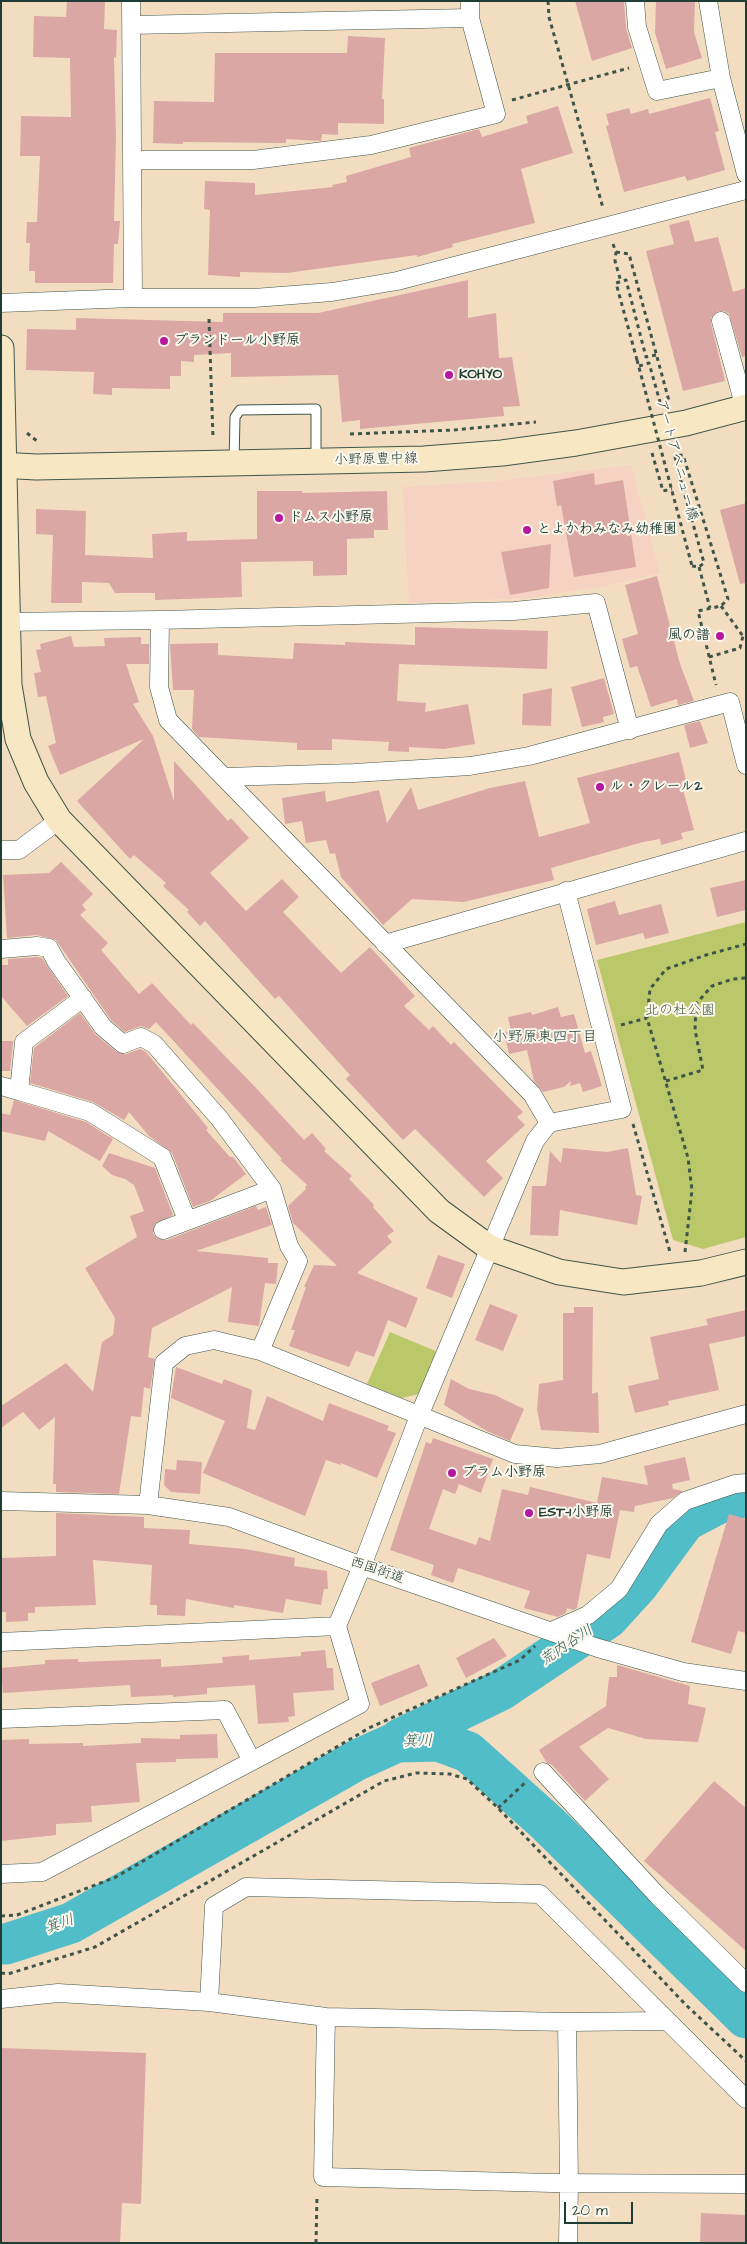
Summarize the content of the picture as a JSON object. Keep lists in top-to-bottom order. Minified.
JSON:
{"streets":{"street":["小野原豊中線","西国街道"],"path":["アートアベニュー橋"]},"districts":["小野原東四丁目"],"water":["荒内谷川","箕川"],"parks":["北の杜公園"],"places":["プランドール小野原","KOHYO","ドムス小野原","とよかわみなみ幼稚園","風の譜","ル・クレール2","プラム小野原","EST-1小野原"],"scale_bar":"20 m"}
